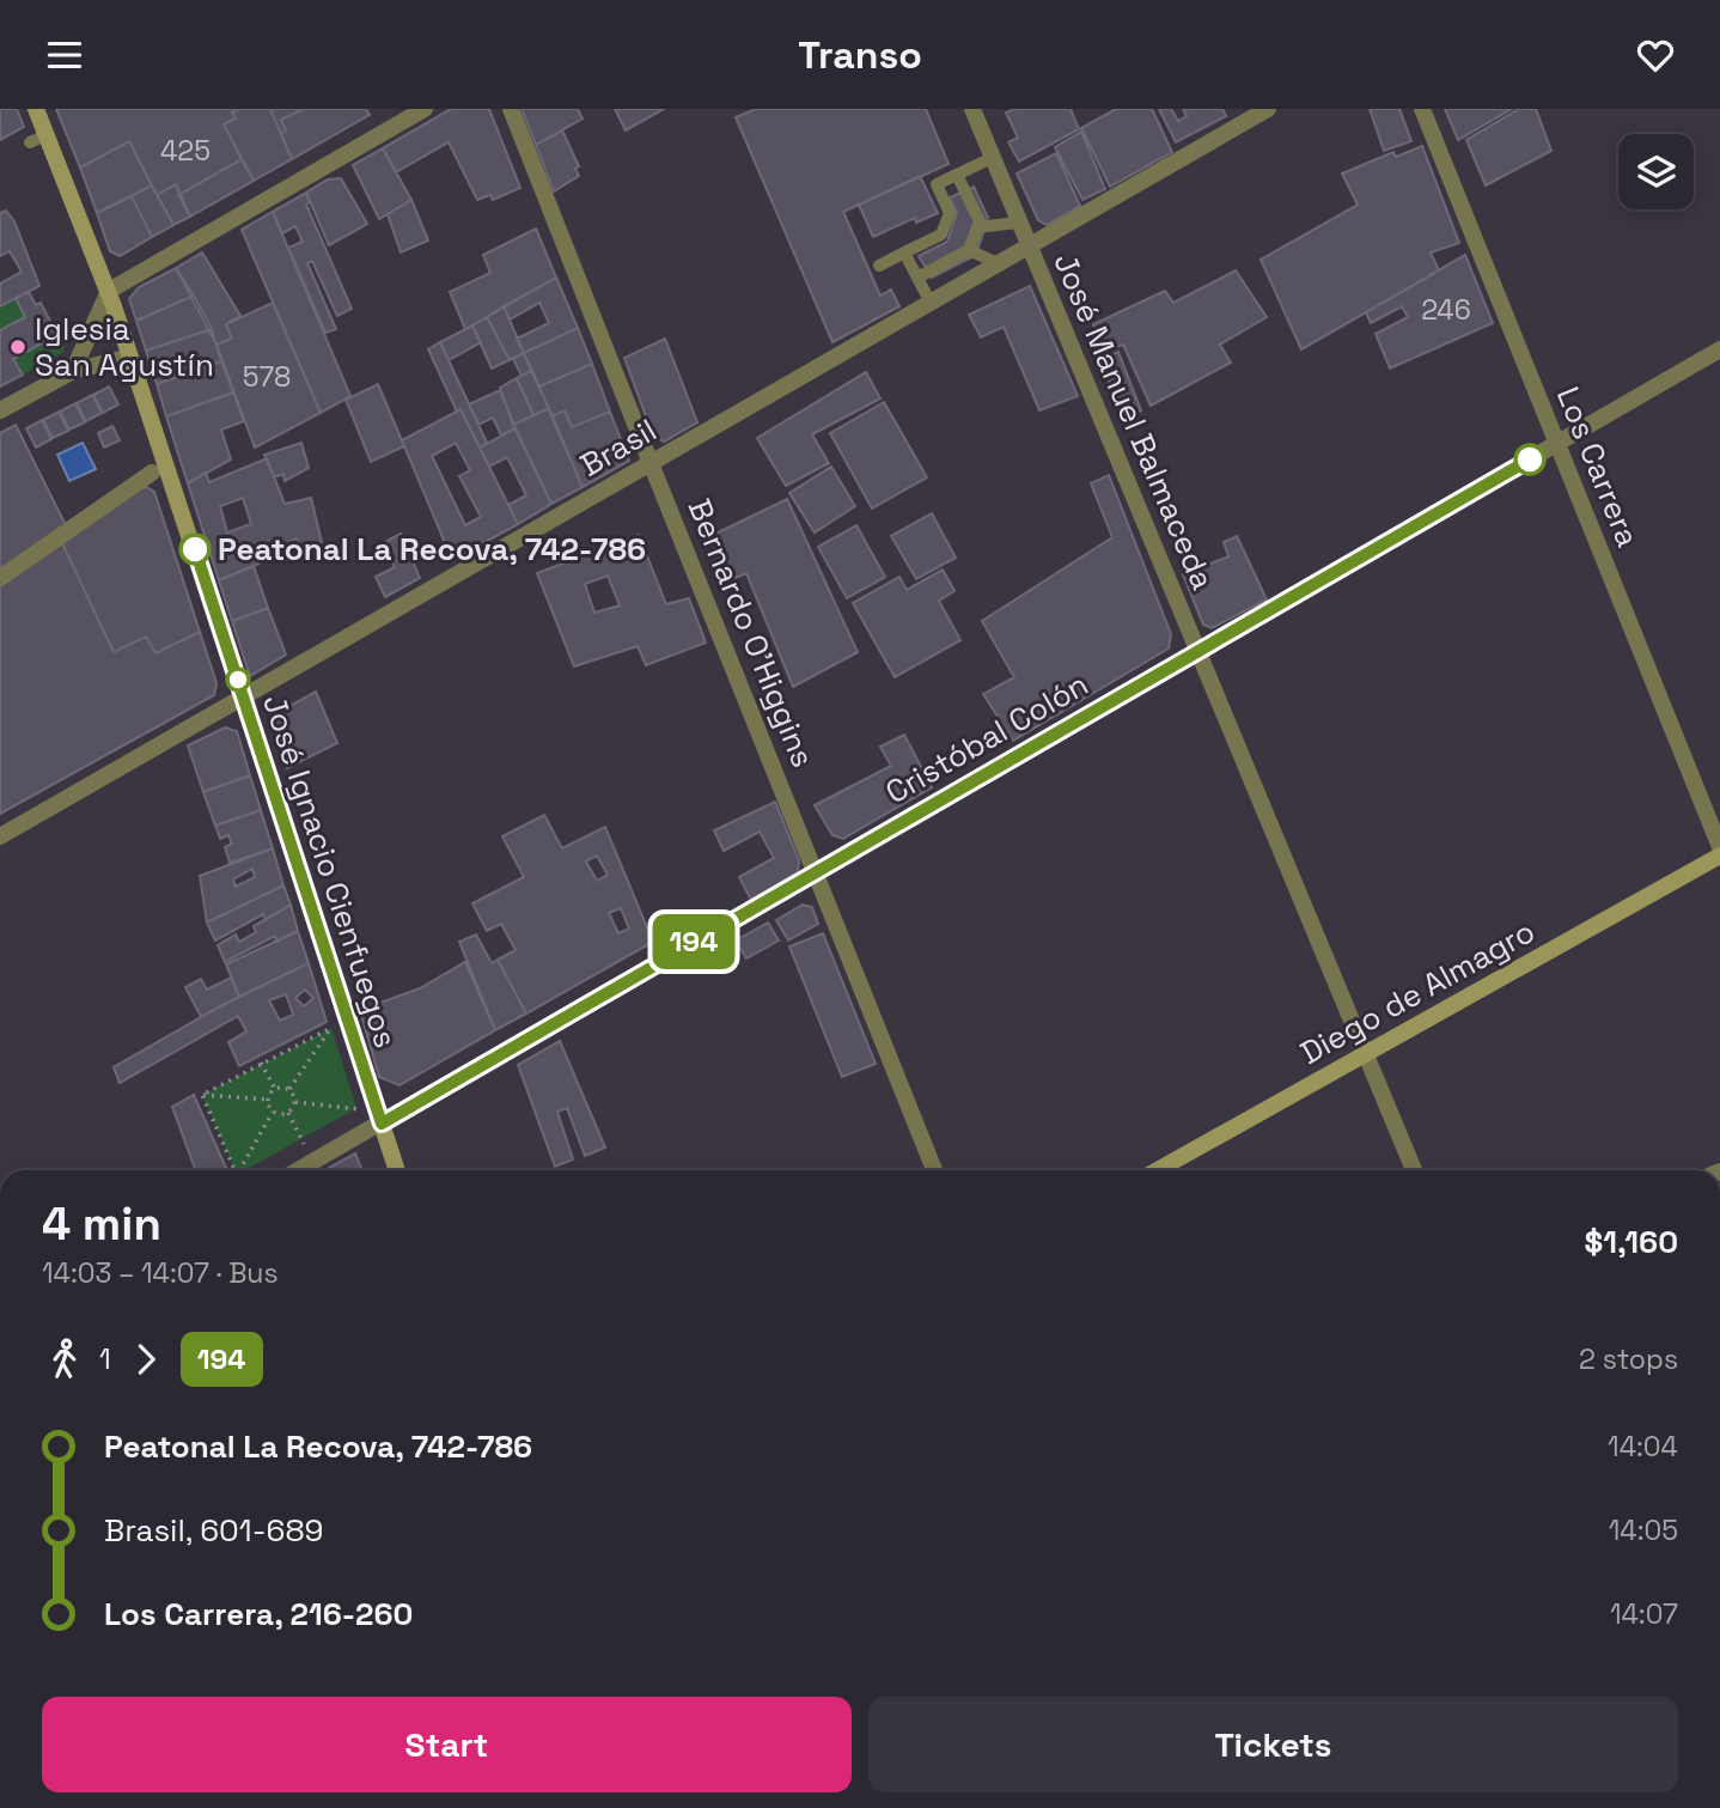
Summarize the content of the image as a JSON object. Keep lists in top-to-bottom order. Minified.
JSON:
{"streets":{"main road":["José Ignacio Cienfuegos","Diego de Almagro"],"street":["José Manuel Balmaceda","Brasil","Los Carrera","Bernardo O'Higgins","Cristóbal Colón"]},"crossings":[["José Manuel Balmaceda","Brasil"],["José Manuel Balmaceda","Cristóbal Colón"],["José Manuel Balmaceda","Diego de Almagro"],["Brasil","Bernardo O'Higgins"],["Brasil","José Ignacio Cienfuegos"],["Los Carrera","Cristóbal Colón"],["Bernardo O'Higgins","Cristóbal Colón"],["Cristóbal Colón","José Ignacio Cienfuegos"]],"places":["Iglesia San Agustín","Peatonal La Recova, 742-786"],"lines":["bus line 194"],"house_numbers":["425","246","578"],"page":{"header":"Transo","on_map":"194","heading":["4 min","14:03 – 14:07 · Bus","$1,160"],"legs":["1","194","2 stops"],"list":[{"name":"Peatonal La Recova, 742-786","value":"14:04"},{"name":"Brasil, 601-689","value":"14:05"},{"name":"Los Carrera, 216-260","value":"14:07"}],"buttons":["Start","Tickets"]}}
